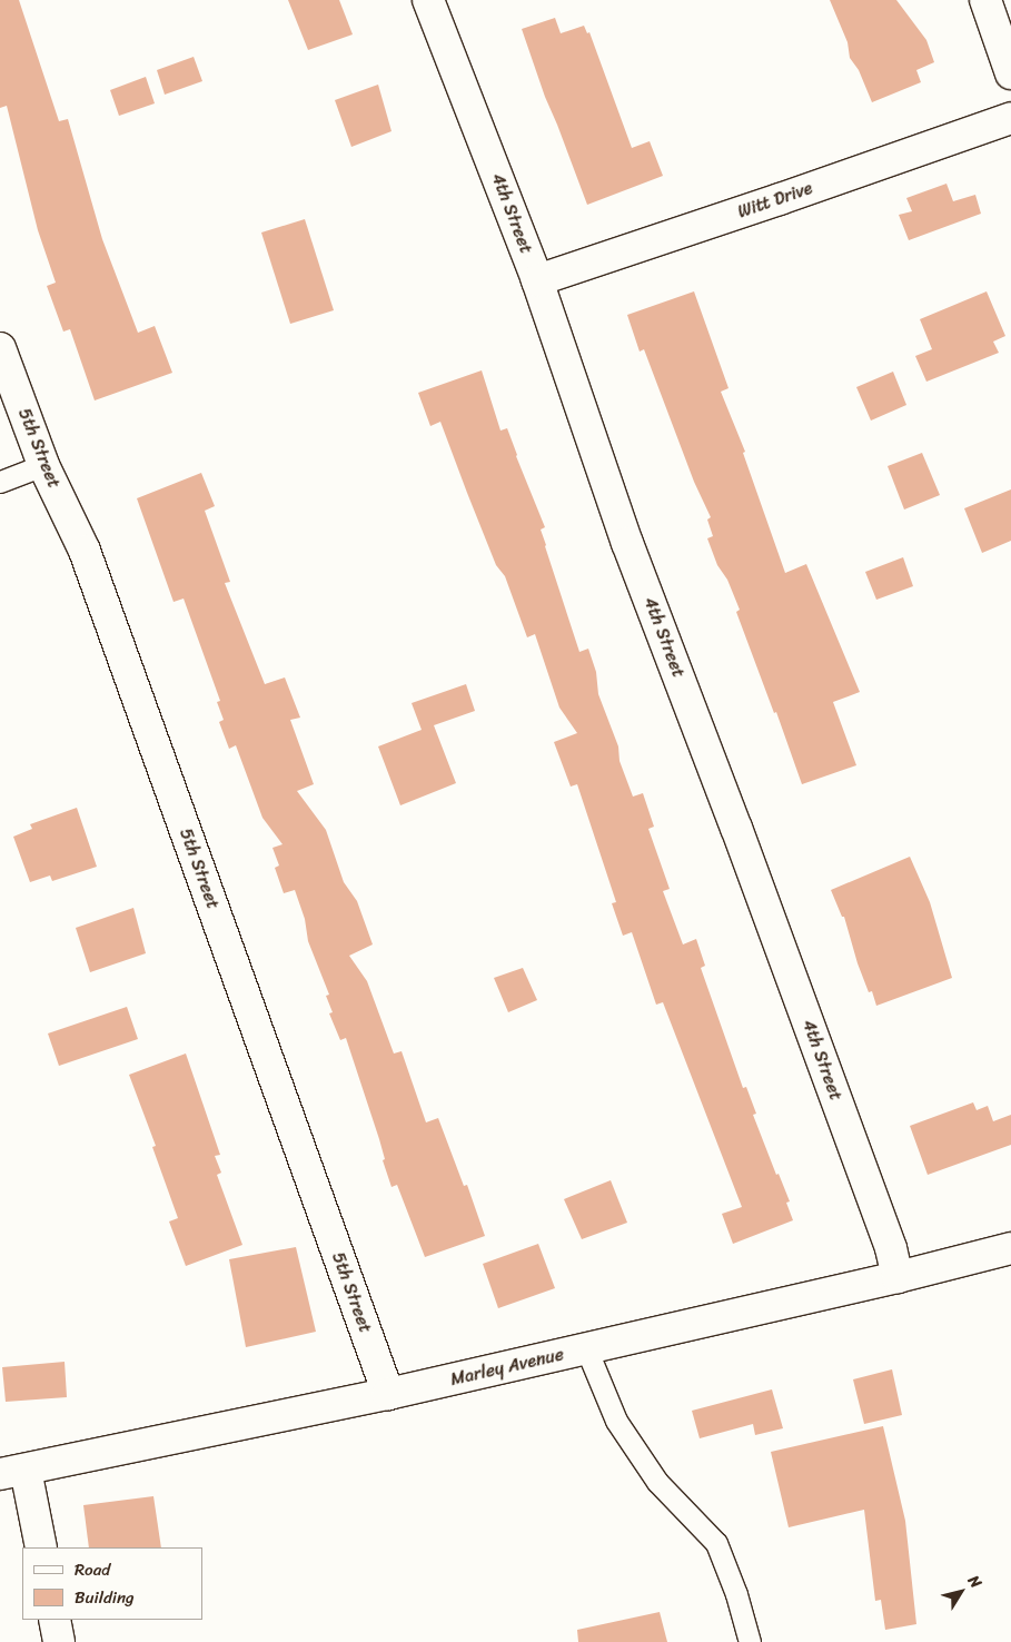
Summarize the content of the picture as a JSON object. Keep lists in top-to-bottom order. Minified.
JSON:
{"streets":{"street":["Witt Drive","4th Street","5th Street","Marley Avenue"]},"crossings":[["Witt Drive","4th Street"],["4th Street","Marley Avenue"],["5th Street","Marley Avenue"]],"legend":["Road","Building"],"north":"top right"}
